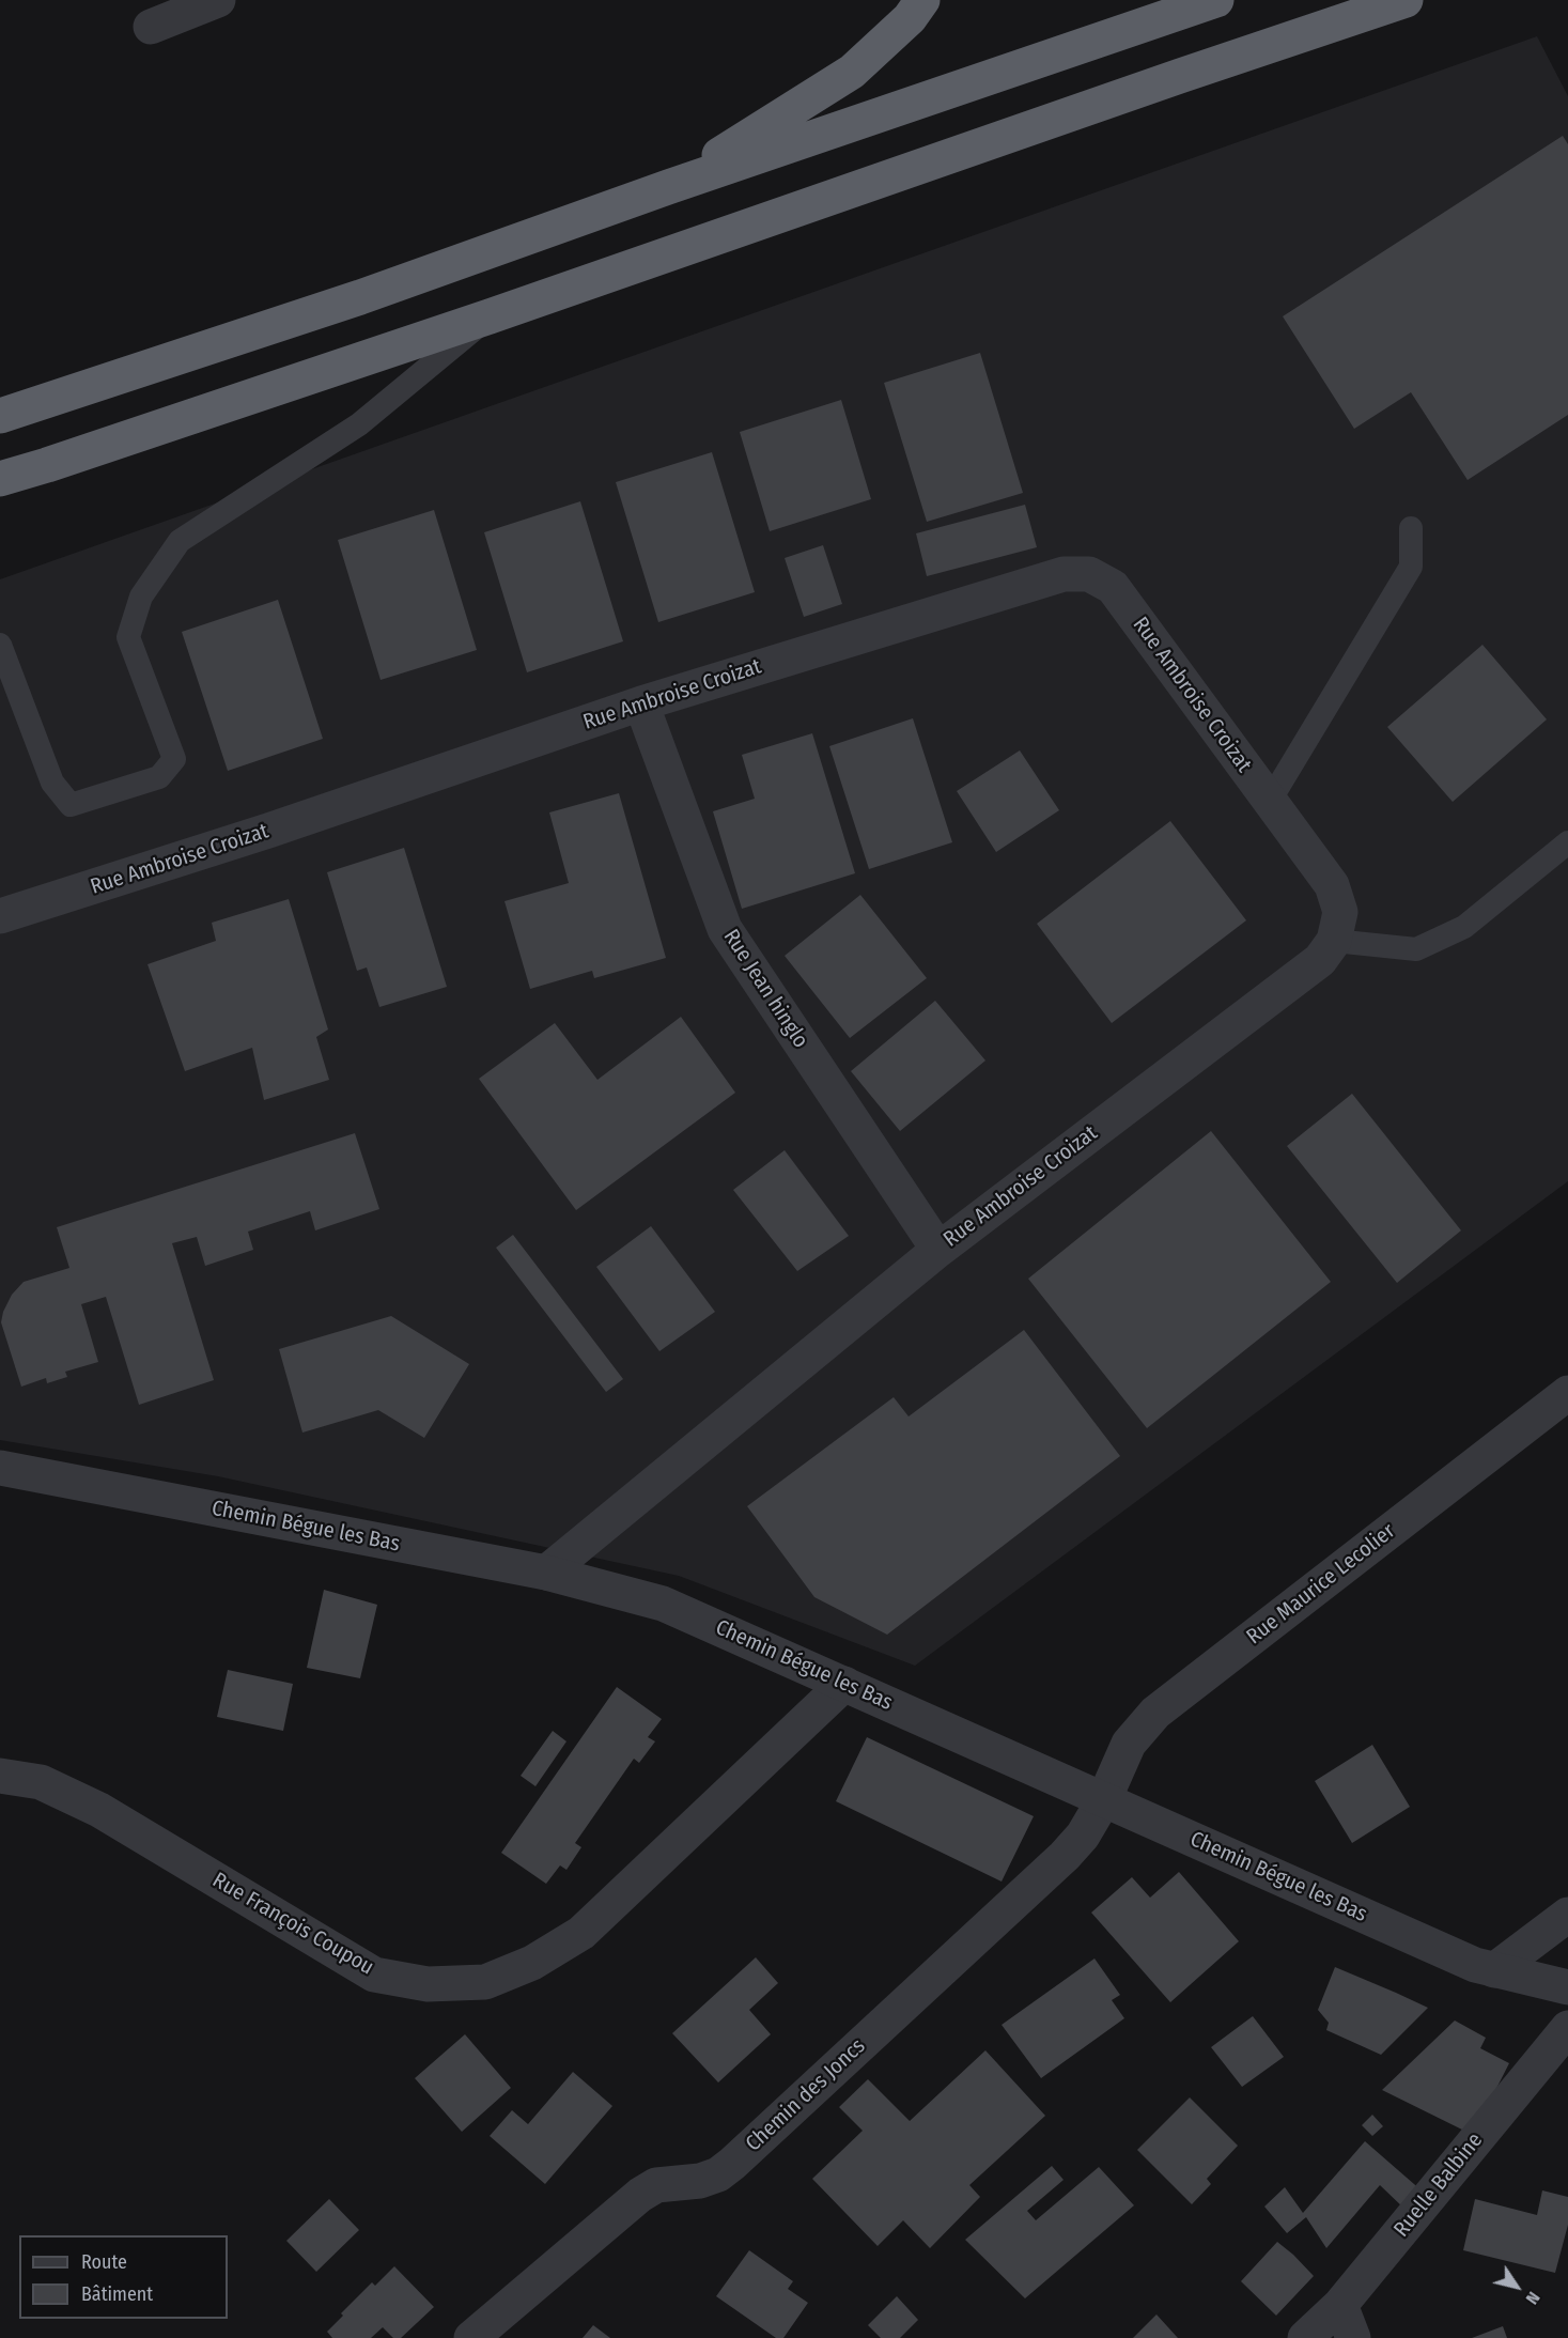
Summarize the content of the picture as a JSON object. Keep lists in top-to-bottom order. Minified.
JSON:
{"streets":{"street":["Rue Ambroise Croizat","Rue Jean hinglo","Chemin Bégue les Bas","Rue Maurice Lecolier","Rue François Coupou","Chemin des Joncs","Ruelle Balbine"]},"crossings":[["Rue Ambroise Croizat","Rue Jean hinglo"],["Rue Ambroise Croizat","Chemin Bégue les Bas"],["Chemin Bégue les Bas","Rue Maurice Lecolier"],["Chemin Bégue les Bas","Rue François Coupou"],["Chemin Bégue les Bas","Chemin des Joncs"],["Rue Maurice Lecolier","Chemin des Joncs"]],"legend":["Route","Bâtiment"],"north":"bottom right"}
